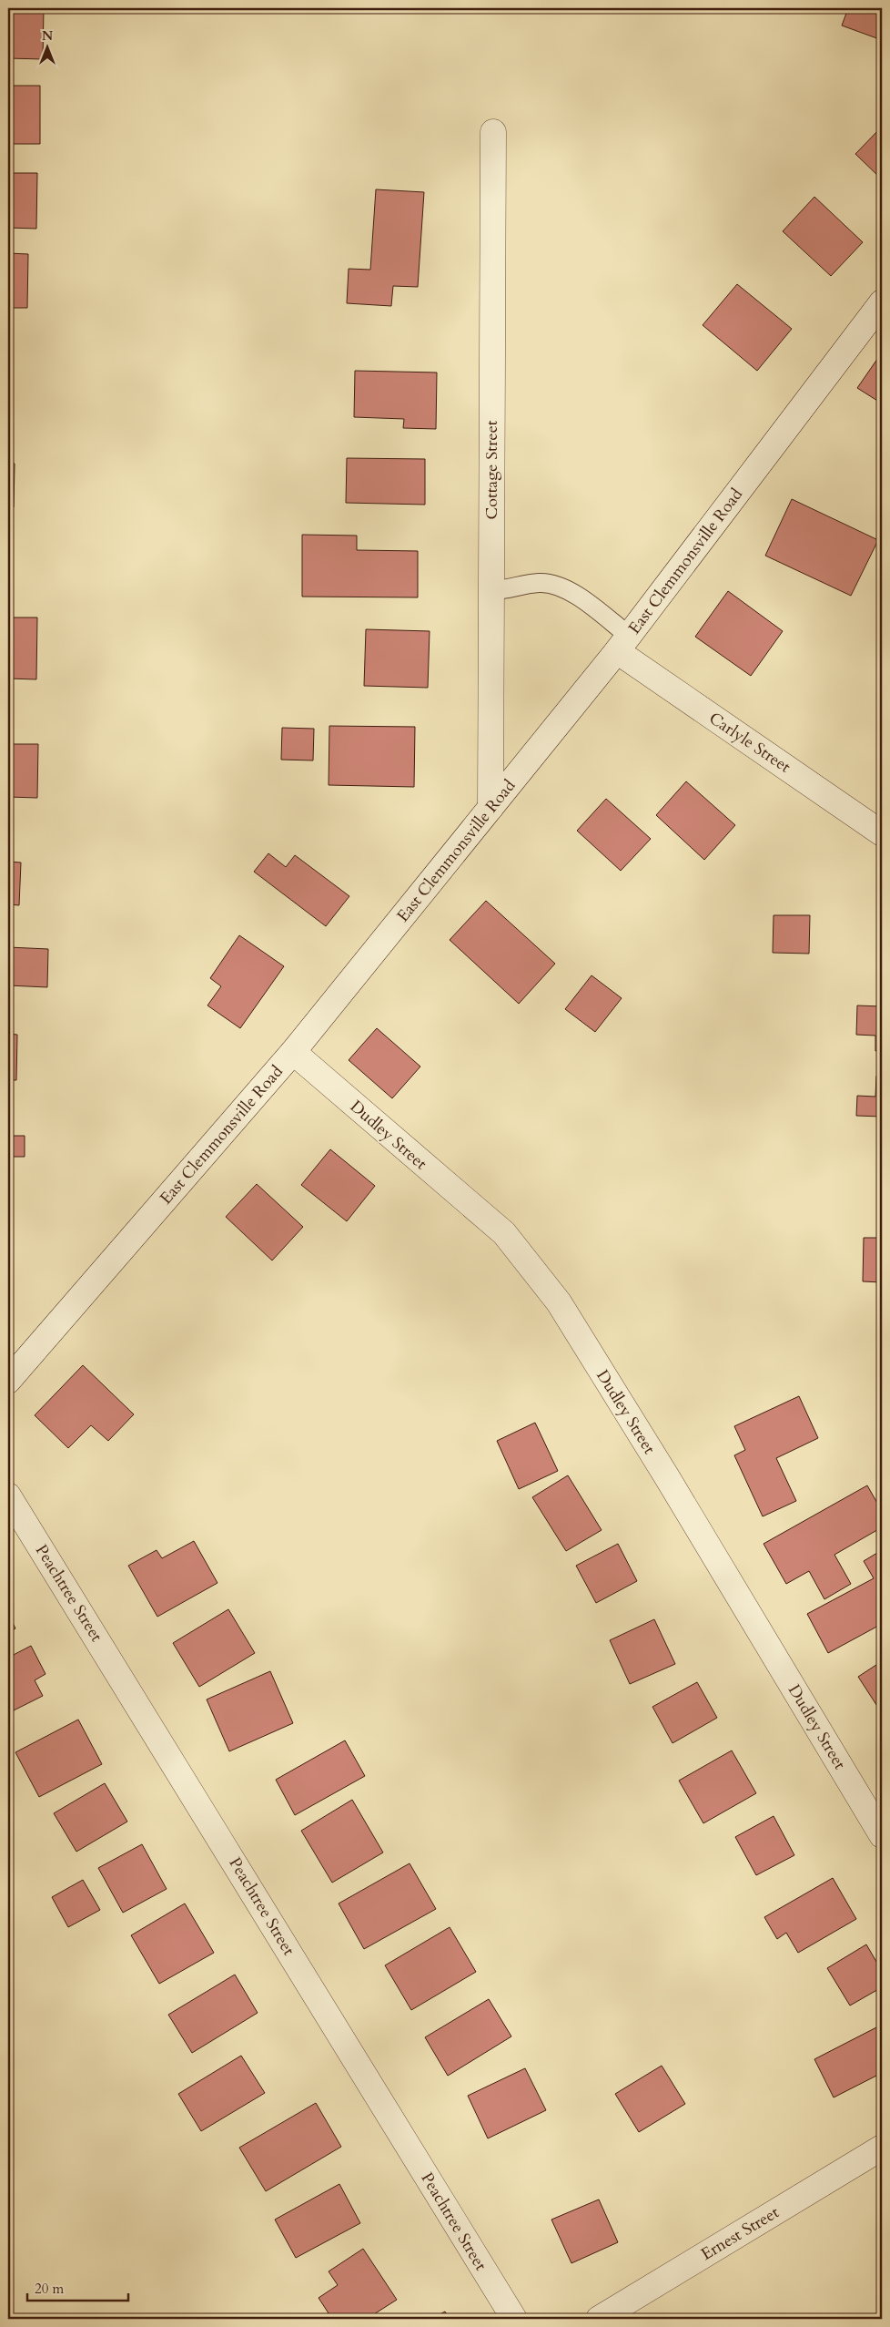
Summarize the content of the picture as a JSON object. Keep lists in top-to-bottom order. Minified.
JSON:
{"streets":{"street":["Cottage Street","East Clemmonsville Road","Carlyle Street","Dudley Street","Peachtree Street","Ernest Street"]},"crossings":[["Cottage Street","East Clemmonsville Road"],["East Clemmonsville Road","Carlyle Street"],["East Clemmonsville Road","Dudley Street"]],"scale_bar":"20 m","north":"top"}
